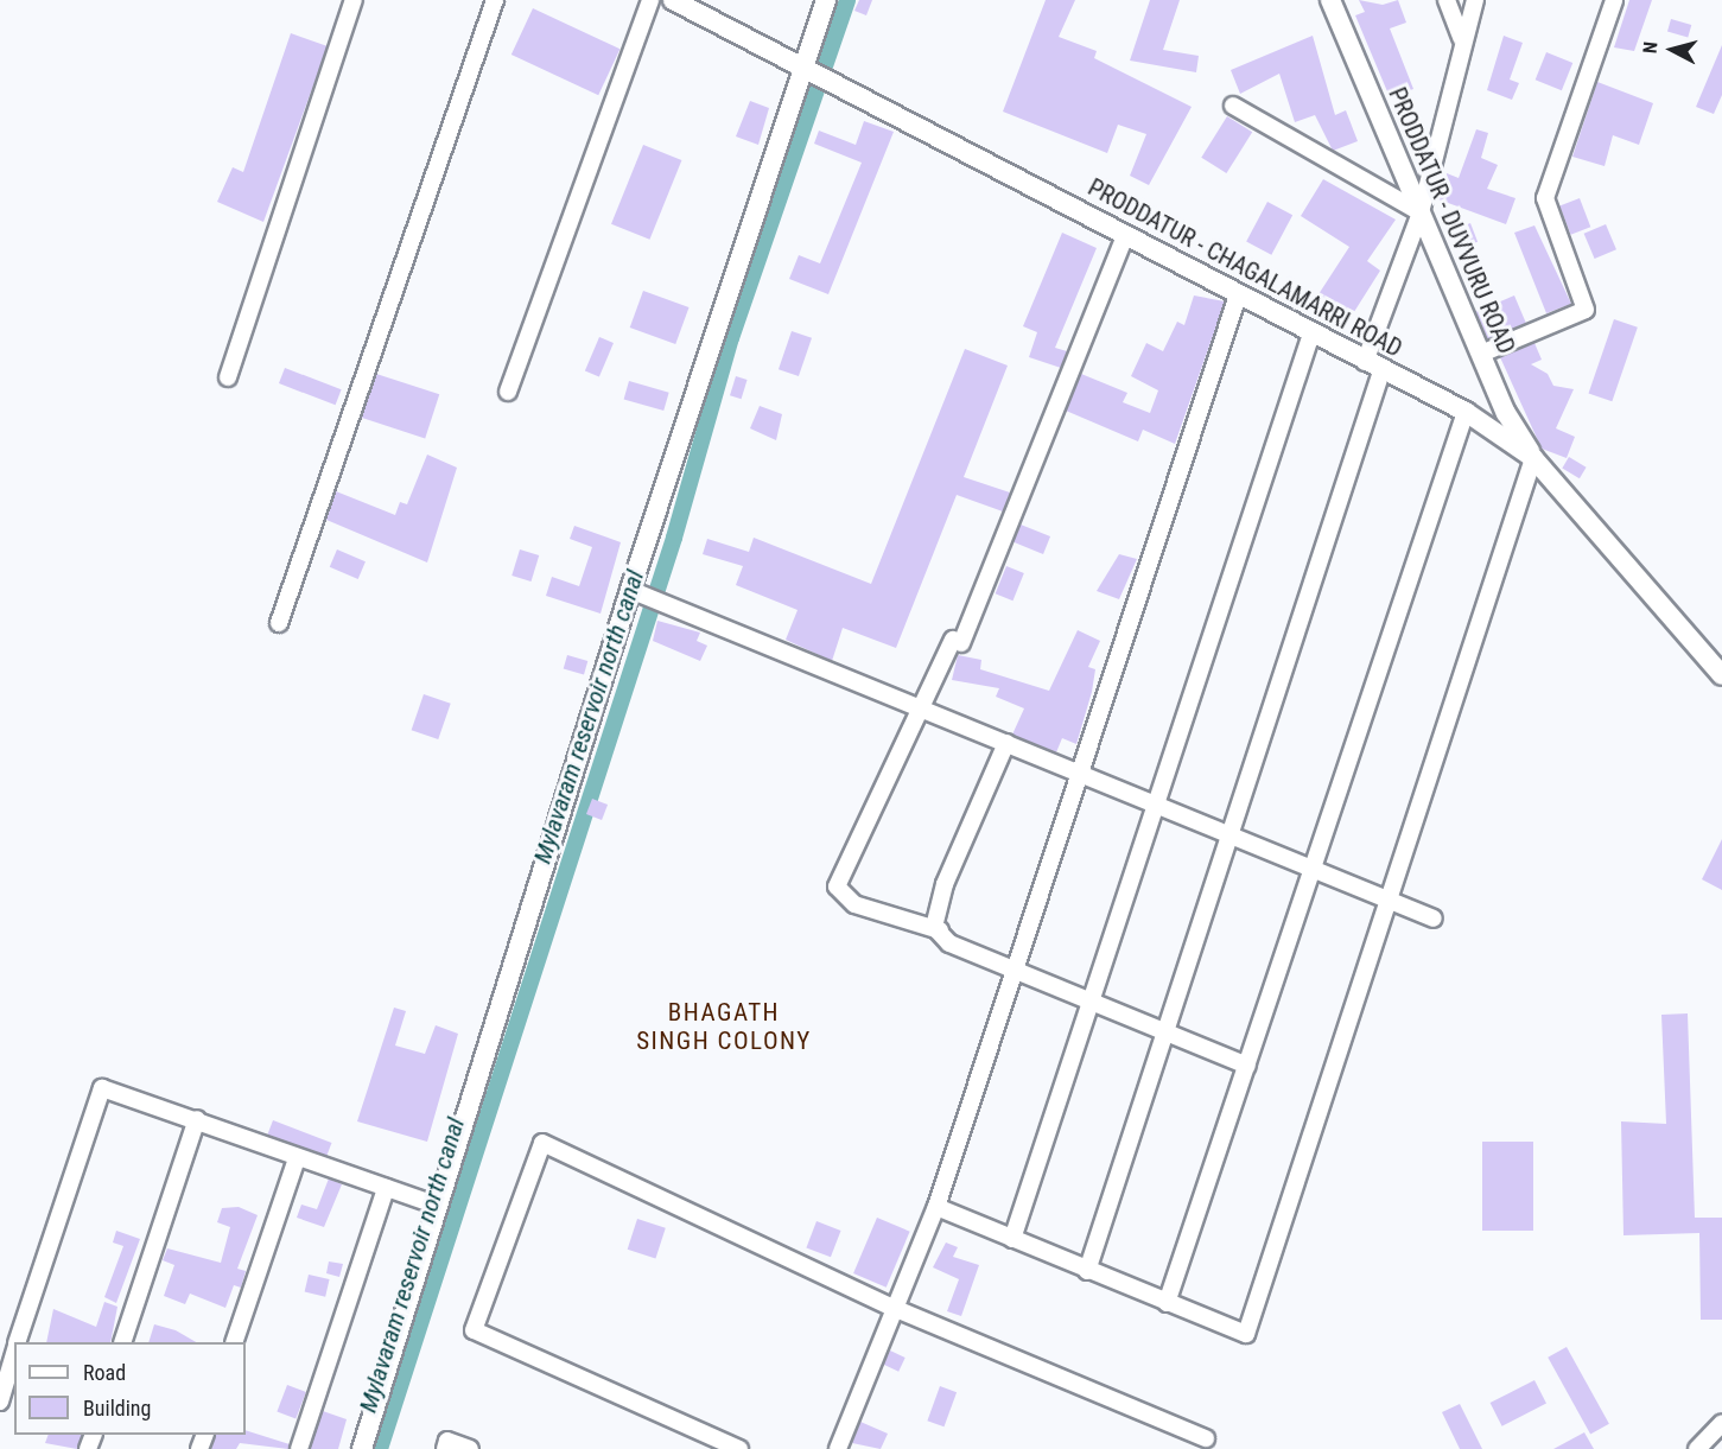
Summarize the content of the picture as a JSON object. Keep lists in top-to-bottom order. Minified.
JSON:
{"streets":{"main road":["PRODDATUR - DUVVURU ROAD","PRODDATUR - CHAGALAMARRI ROAD"]},"crossings":[["PRODDATUR - DUVVURU ROAD","PRODDATUR - CHAGALAMARRI ROAD"]],"districts":["BHAGATH SINGH COLONY"],"water":["Mylavaram reservoir north canal"],"legend":["Road","Building"],"north":"left"}
